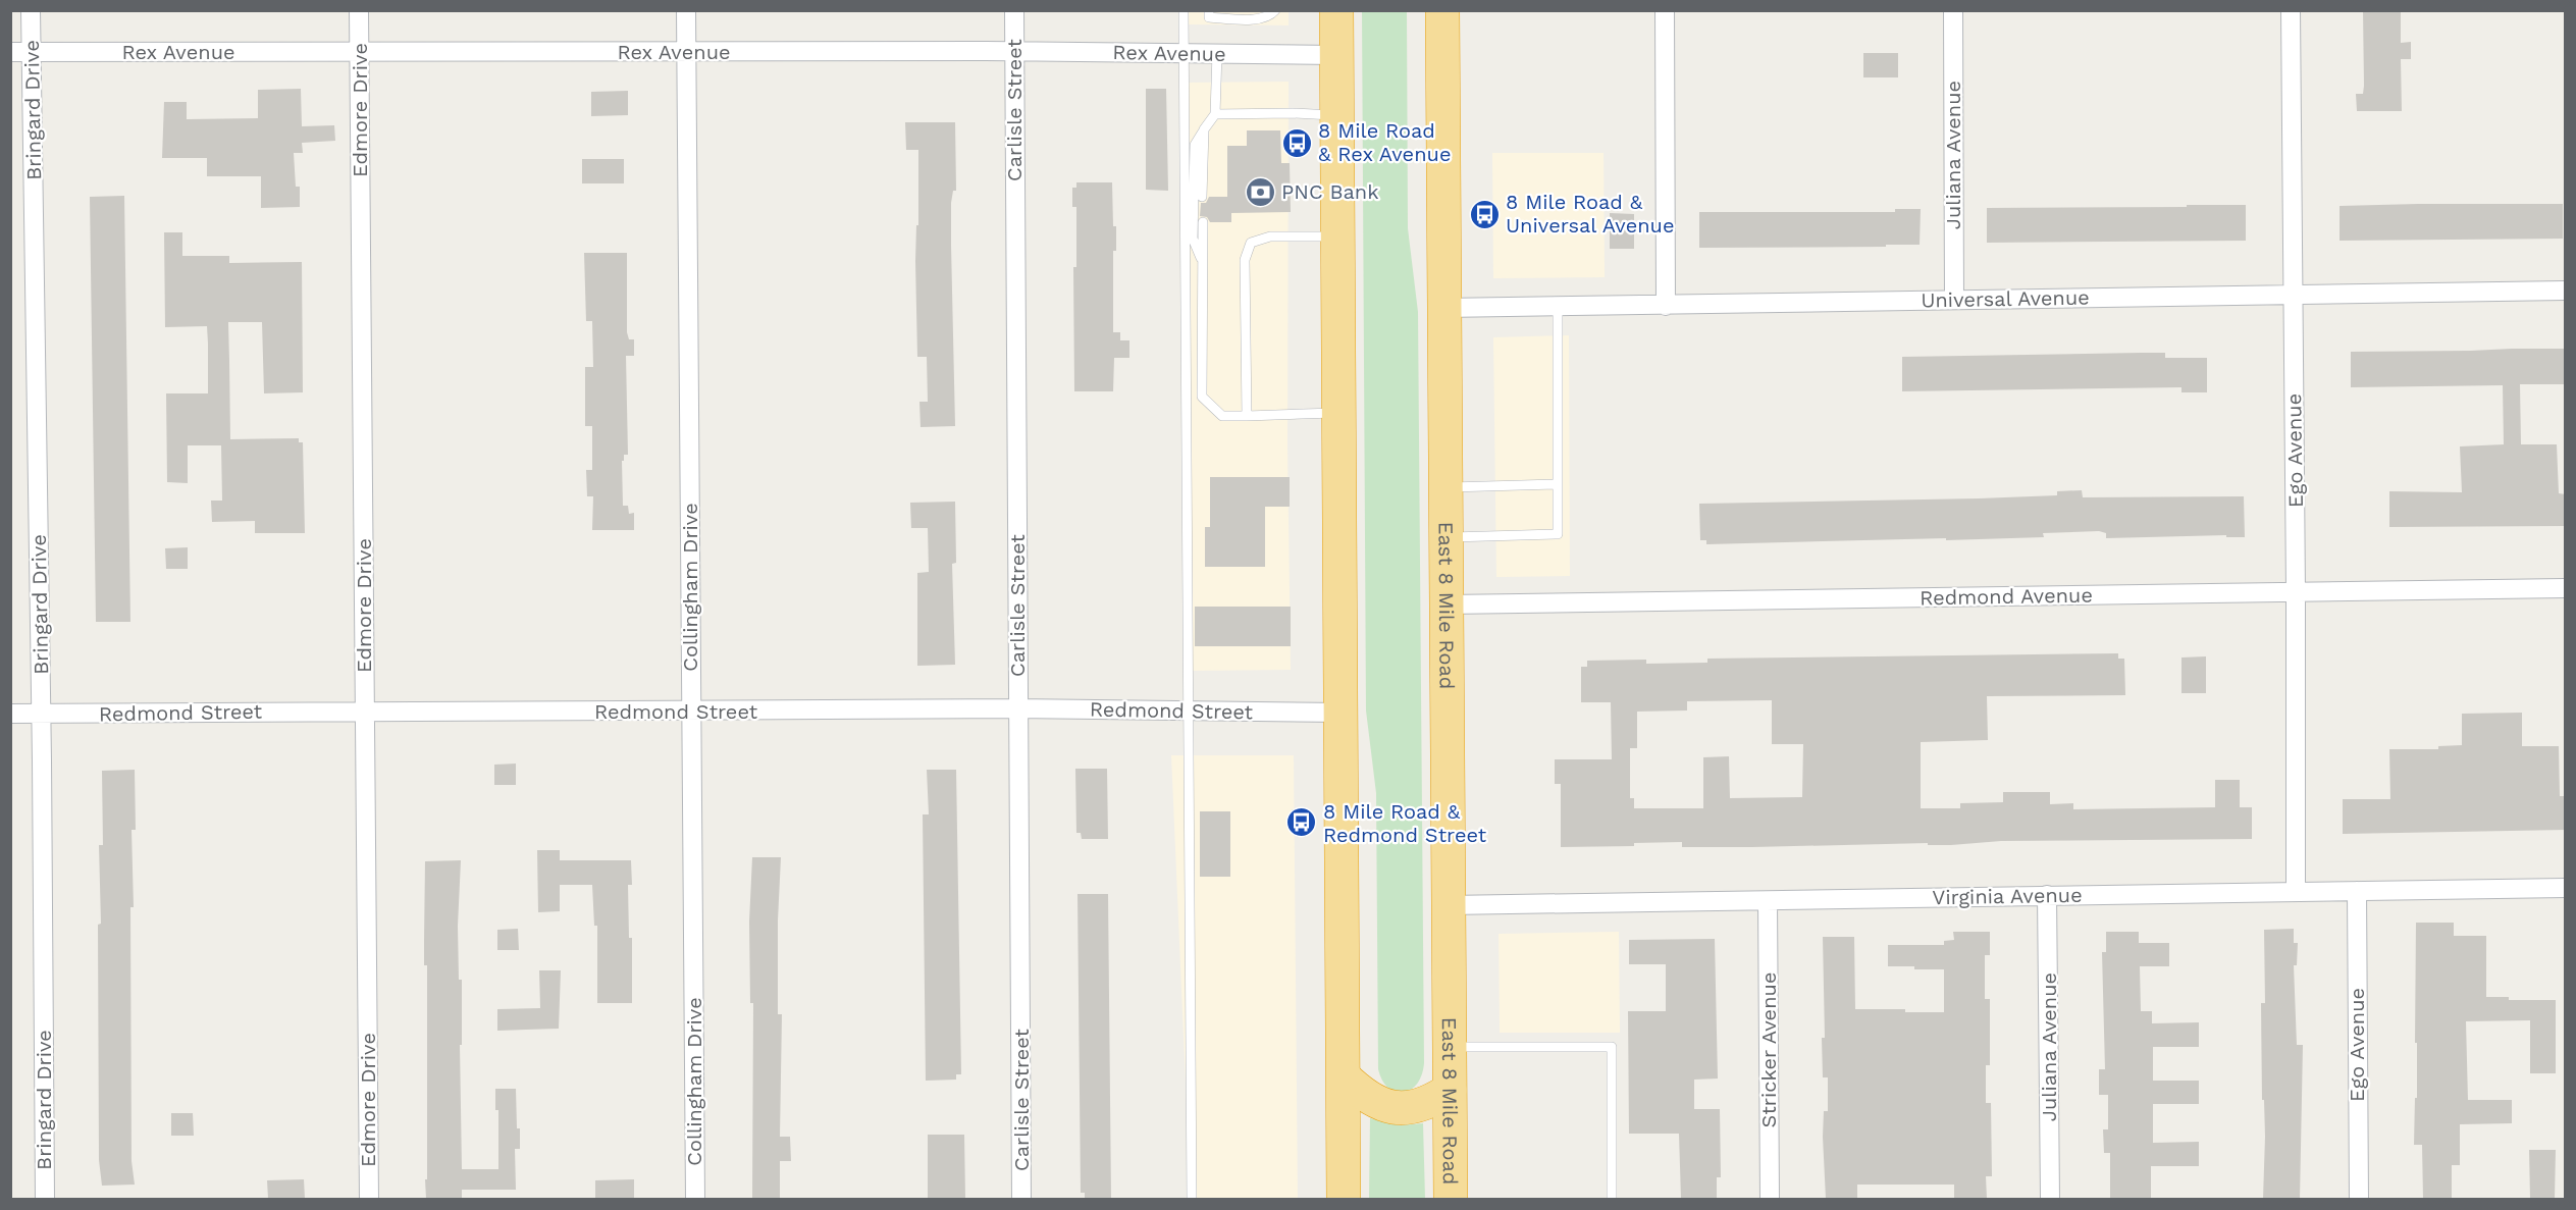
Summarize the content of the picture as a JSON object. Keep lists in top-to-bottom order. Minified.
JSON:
{"streets":{"highway":["East 8 Mile Road"],"street":["Rex Avenue","Bringard Drive","Edmore Drive","Carlisle Street","Juliana Avenue","Universal Avenue","Ego Avenue","Collingham Drive","Redmond Avenue","Redmond Street","Virginia Avenue","Stricker Avenue"]},"crossings":[["Rex Avenue","Bringard Drive"],["Rex Avenue","Edmore Drive"],["Rex Avenue","Carlisle Street"],["Rex Avenue","Collingham Drive"],["Bringard Drive","Redmond Street"],["Edmore Drive","Redmond Street"],["Carlisle Street","Redmond Street"],["Juliana Avenue","Universal Avenue"],["Juliana Avenue","Virginia Avenue"],["Universal Avenue","Ego Avenue"],["Universal Avenue","East 8 Mile Road"],["Ego Avenue","Redmond Avenue"],["Ego Avenue","Virginia Avenue"],["Collingham Drive","Redmond Street"],["Redmond Avenue","East 8 Mile Road"],["East 8 Mile Road","Virginia Avenue"],["Virginia Avenue","Stricker Avenue"]],"places":{"bus stop":["8 Mile Road & Rex Avenue","8 Mile Road & Universal Avenue","8 Mile Road & Redmond Street"],"bank":["PNC Bank"]}}
